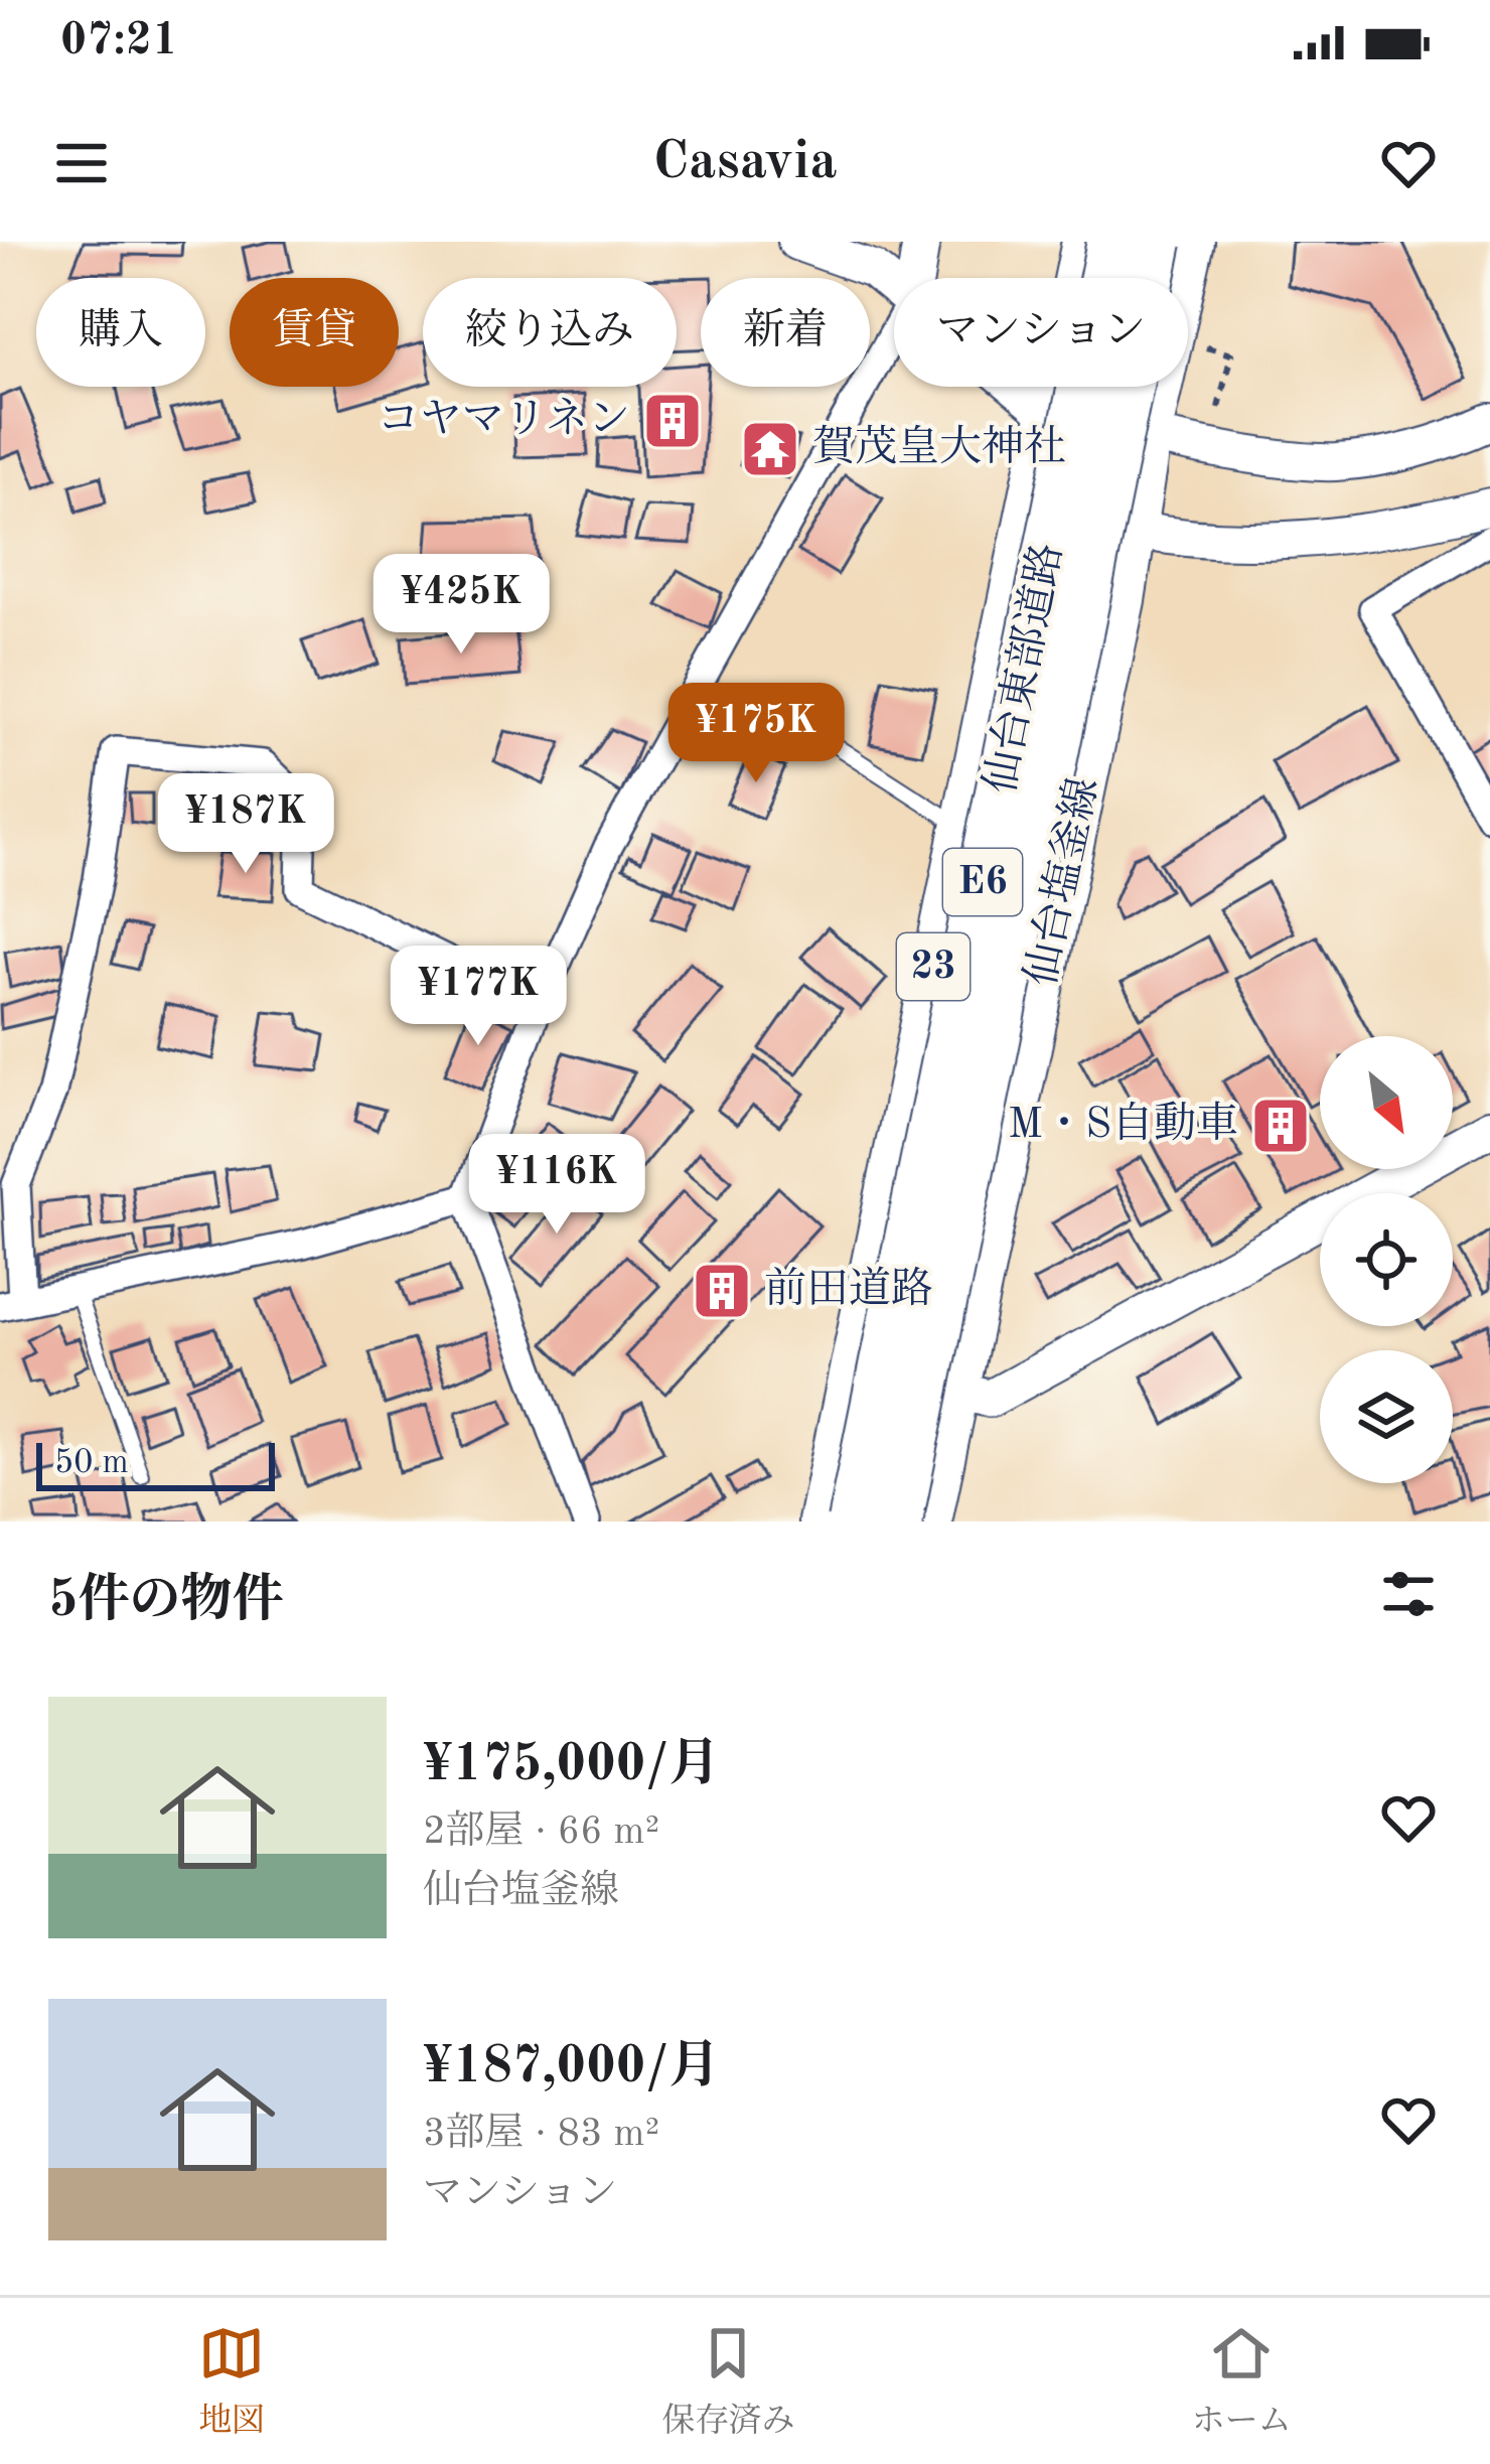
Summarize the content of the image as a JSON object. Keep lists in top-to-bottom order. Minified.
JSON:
{"streets":{"highway":["仙台東部道路","E6"],"main road":["仙台塩釜線","23"]},"places":{"building":["コヤマリネン","M・S自動車","前田道路"],"temple":["賀茂皇大神社"]},"scale_bar":"50 m","north":"bottom right","page":{"status":"07:21","header":"Casavia","chip":["購入","賃貸","絞り込み","新着","マンション"],"price":["¥425K","¥175K","¥187K","¥177K","¥116K"],"scale":"50 m","heading":"5件の物件","list":[{"name":"¥175,000/月","note":"2部屋 · 66 m² · 仙台塩釜線"},{"name":"¥187,000/月","note":"3部屋 · 83 m² · マンション"}],"tabs":["地図","保存済み","ホーム"]}}
